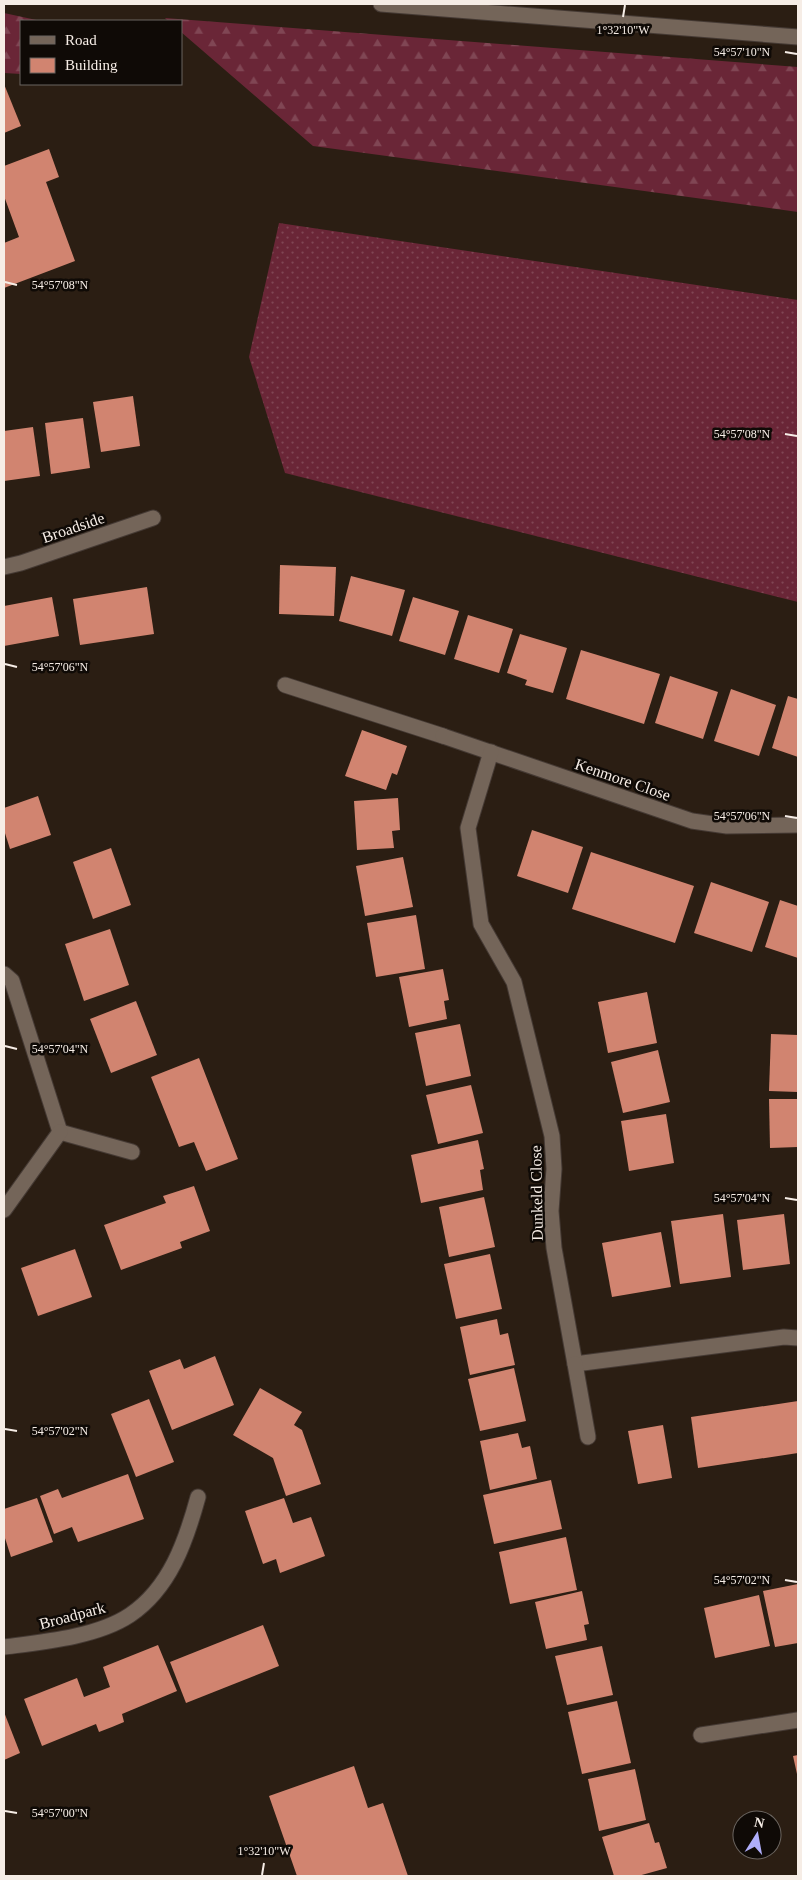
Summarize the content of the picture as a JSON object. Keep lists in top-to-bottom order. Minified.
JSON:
{"streets":{"street":["Broadside","Kenmore Close","Dunkeld Close","Broadpark"]},"crossings":[["Kenmore Close","Dunkeld Close"]],"legend":["Road","Building"],"north":"top","coordinates":["1°32'10\"W","54°57'10\"N","54°57'08\"N","54°57'06\"N","54°57'04\"N","54°57'02\"N","54°57'00\"N"]}
